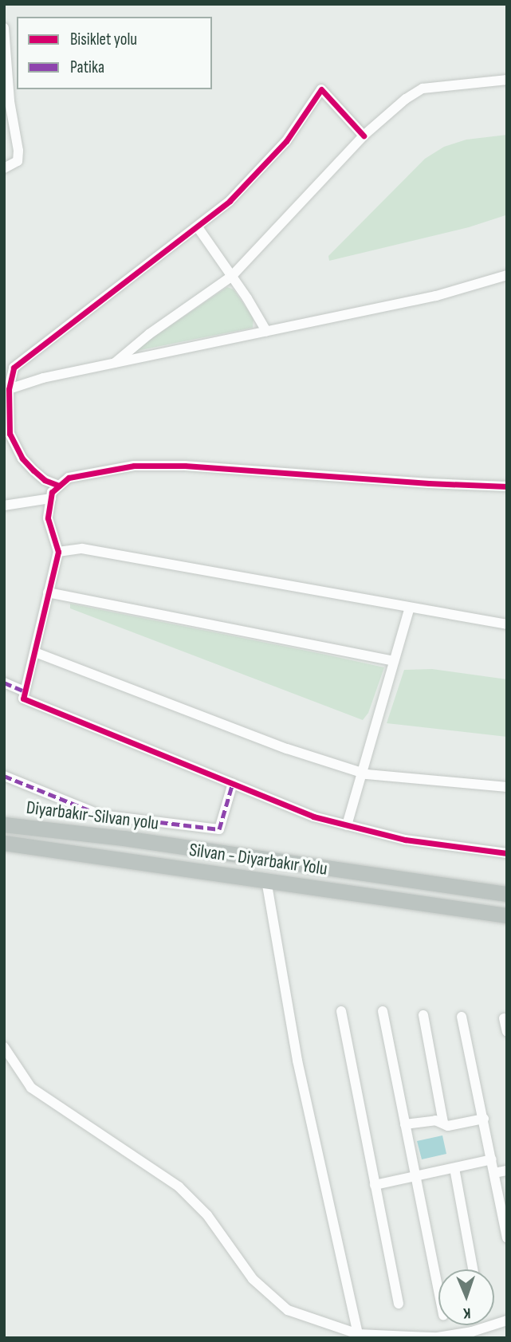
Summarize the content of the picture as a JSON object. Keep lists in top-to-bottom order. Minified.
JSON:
{"streets":{"highway":["Diyarbakır-Silvan yolu","Silvan - Diyarbakır Yolu"]},"legend":["Bisiklet yolu","Patika"],"north":"bottom"}
